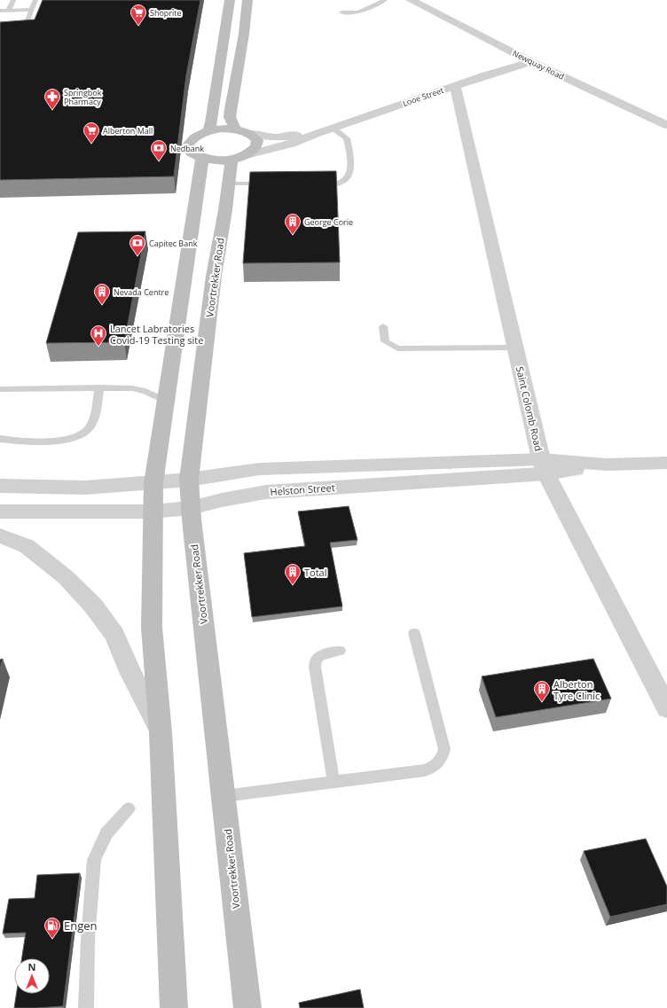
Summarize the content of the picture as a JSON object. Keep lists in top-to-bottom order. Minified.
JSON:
{"streets":{"main road":["Voortrekker Road"],"street":["Newquay Road","Looe Street","Saint Colomb Road","Helston Street"]},"crossings":[["Newquay Road","Looe Street"],["Looe Street","Saint Colomb Road"],["Voortrekker Road","Helston Street"],["Saint Colomb Road","Helston Street"]],"places":{"supermarket":["Shoprite","Alberton Mall"],"pharmacy":["Springbok Pharmacy"],"bank":["Nedbank","Capitec Bank"],"building":["George Corie","Nevada Centre","Total","Alberton Tyre Clinic"],"hospital":["Lancet Labratories Covid-19 Testing site"],"fuel station":["Engen"]},"north":"top"}
